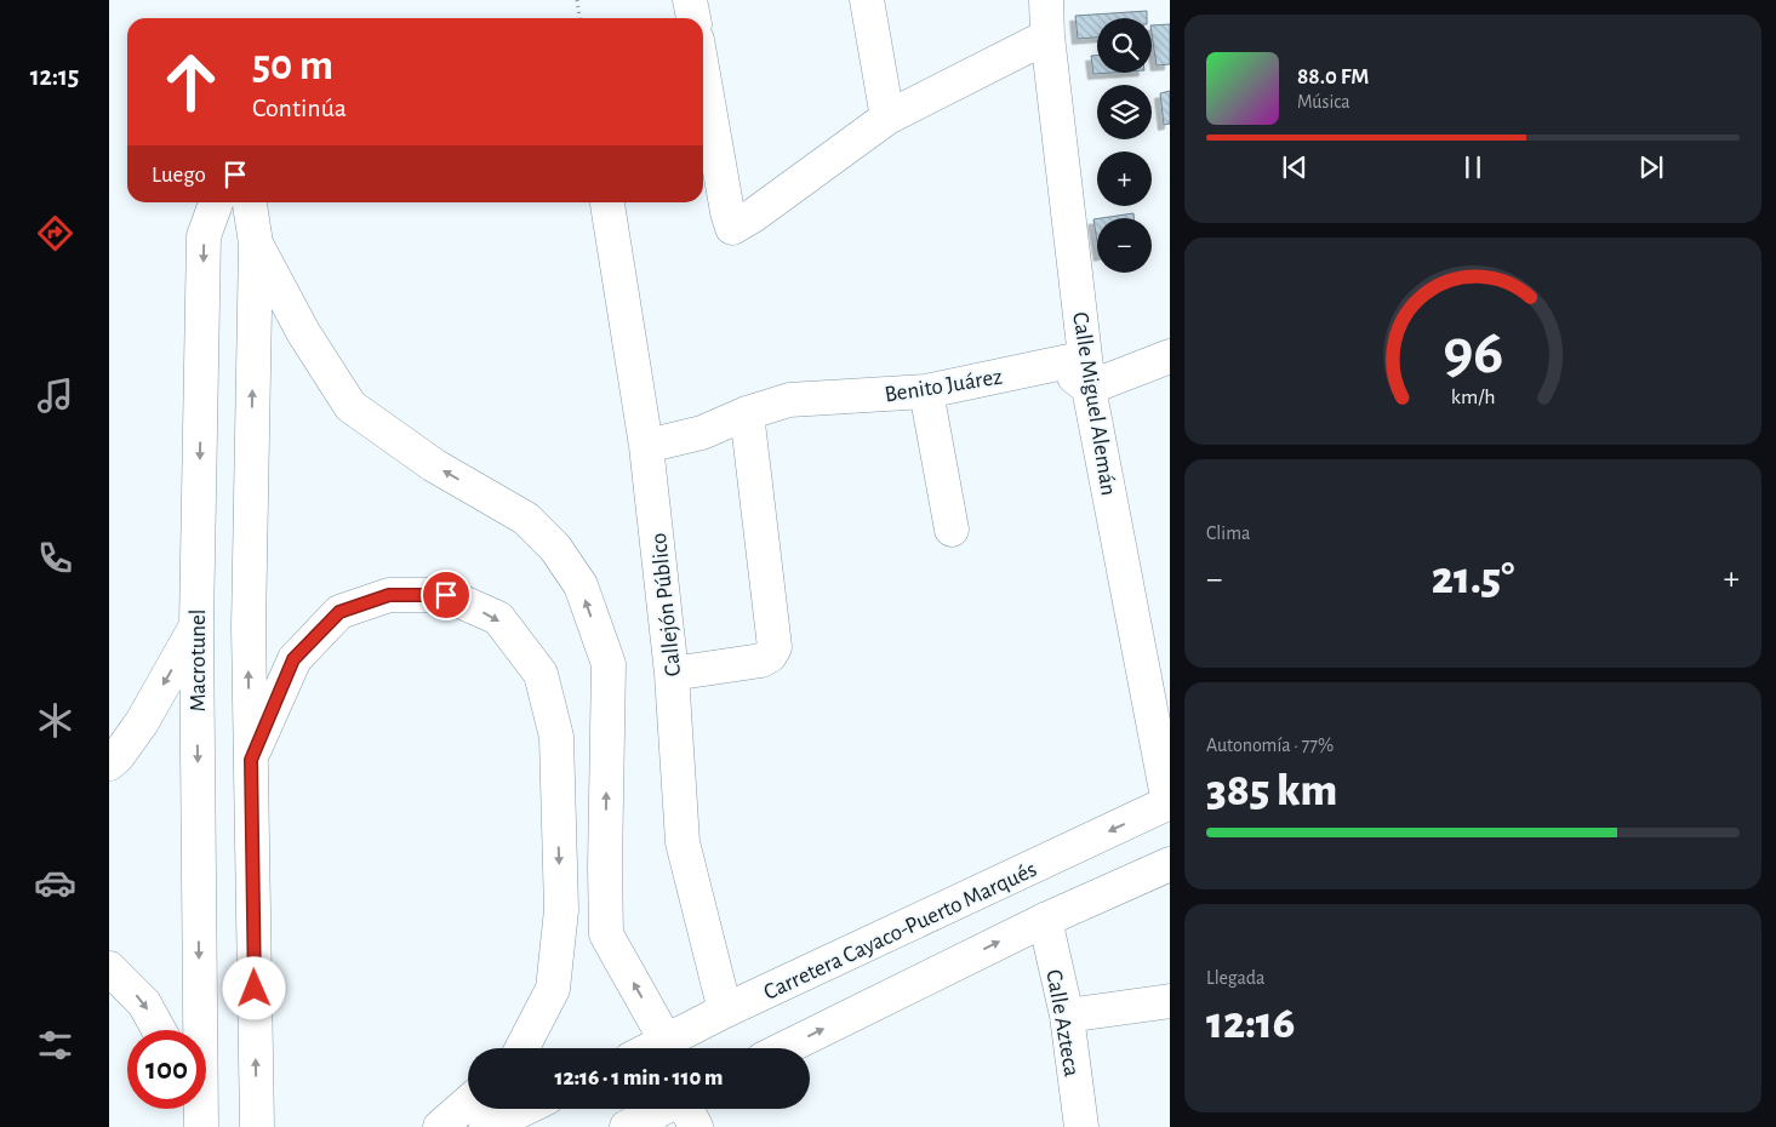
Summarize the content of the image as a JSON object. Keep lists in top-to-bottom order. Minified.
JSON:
{"streets":{"main road":["Benito Juárez","Calle Miguel Alemán","Callejón Público","Macrotunel","Carretera Cayaco-Puerto Marqués","Calle Azteca"]},"crossings":[["Benito Juárez","Calle Miguel Alemán"],["Benito Juárez","Callejón Público"],["Calle Miguel Alemán","Carretera Cayaco-Puerto Marqués"],["Callejón Público","Carretera Cayaco-Puerto Marqués"]],"page":{"tabs":"12:15","map_buttons":["+","−"],"turn":["50 m","Continúa"],"song":["88.0 FM","Música"],"then":"Luego","tile":["Clima",["Autonomía · 77%","385 km"],["Llegada","12:16"]],"heat":["−","21.5°","+"],"limit":"100","trip":"12:16 · 1 min · 110 m","gauge":["96","km/h"]}}
